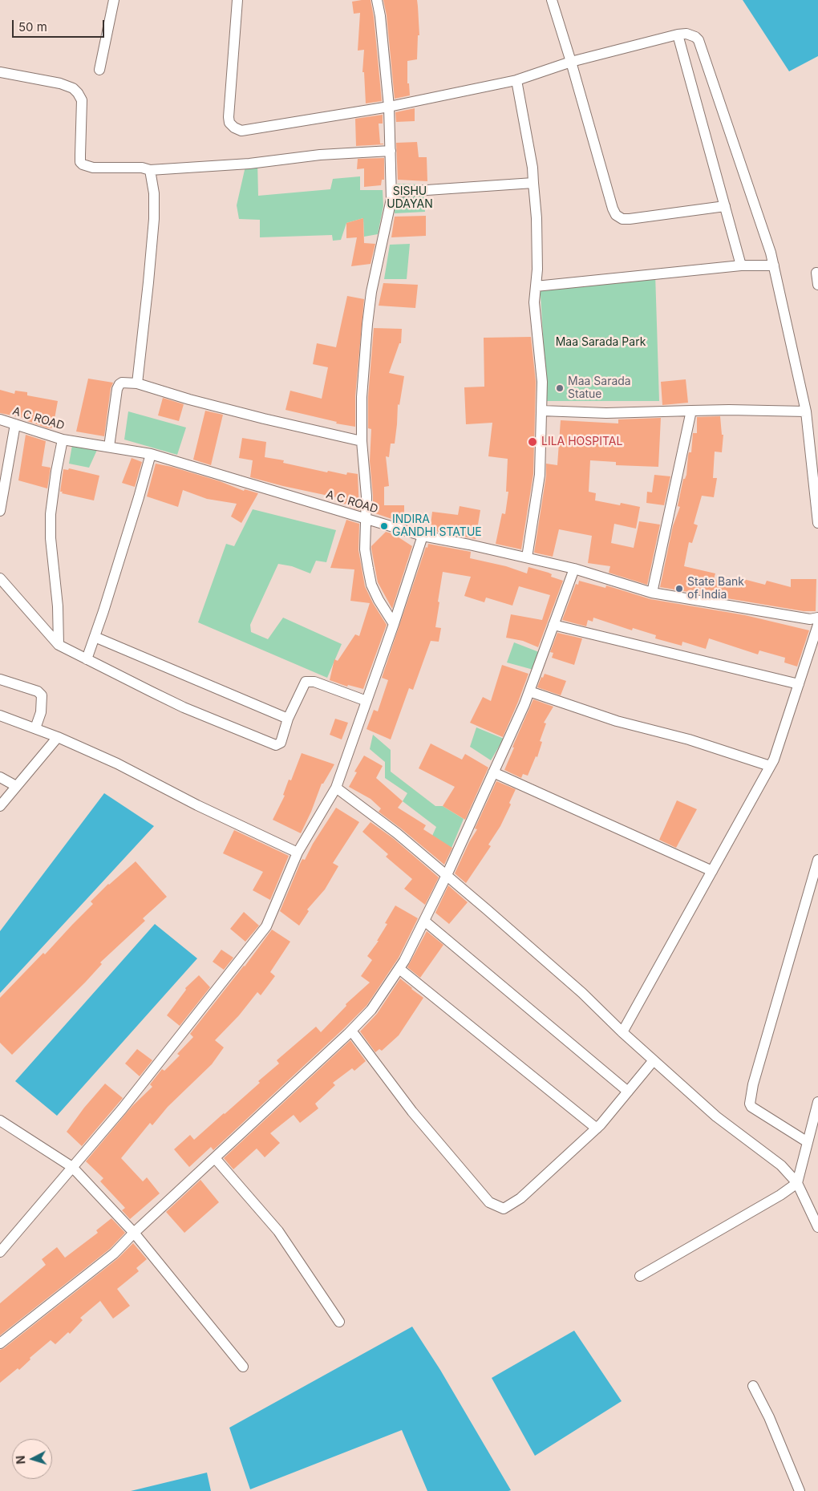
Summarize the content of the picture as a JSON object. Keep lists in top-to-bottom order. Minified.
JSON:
{"streets":{"street":["A C ROAD"]},"parks":["SISHU UDAYAN","Maa Sarada Park"],"places":["Maa Sarada Statue","LILA HOSPITAL","INDIRA GANDHI STATUE","State Bank of India"],"scale_bar":"50 m","north":"left"}
